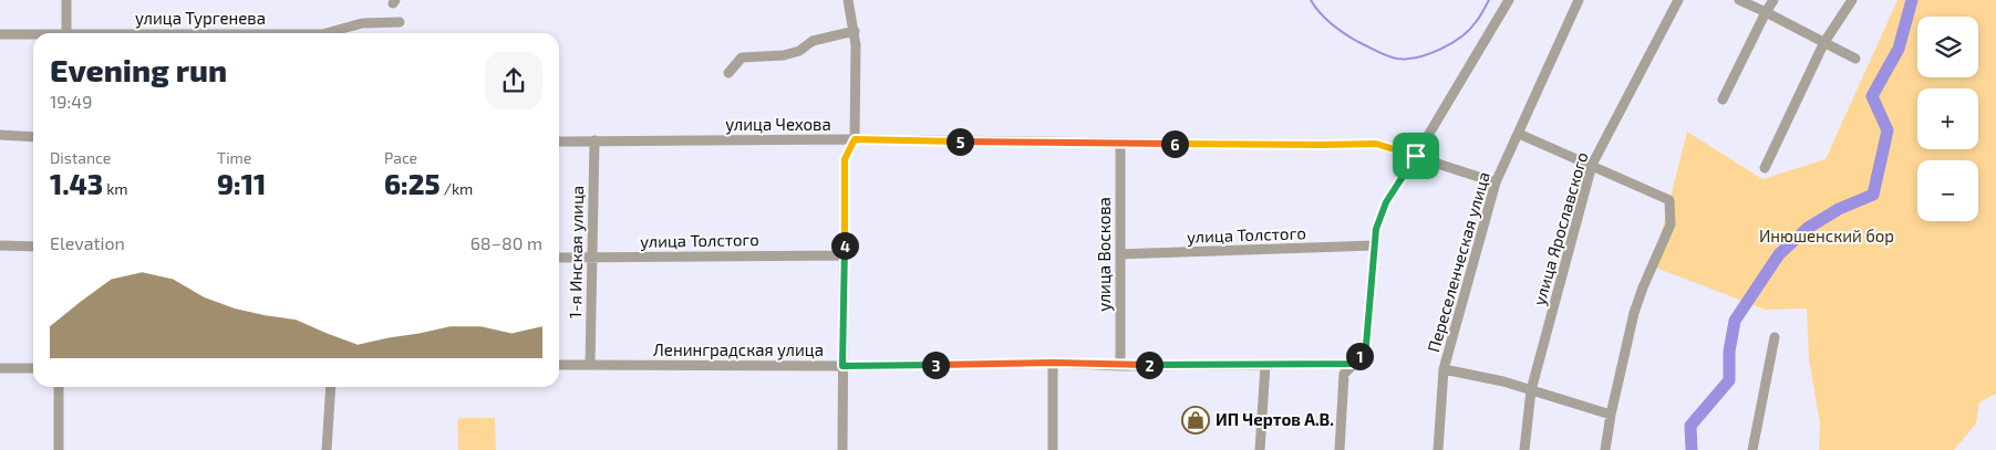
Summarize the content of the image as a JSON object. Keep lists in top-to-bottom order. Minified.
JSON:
{"streets":{"street":["улица Тургенева","улица Чехова","улица Ярославского","улица Толстого","1-я Инская улица","улица Воскова","Переселенческая улица","Ленинградская улица"]},"crossings":[["улица Чехова","1-я Инская улица"],["улица Чехова","улица Воскова"],["улица Чехова","Переселенческая улица"],["улица Толстого","1-я Инская улица"],["улица Толстого","улица Воскова"],["1-я Инская улица","Ленинградская улица"],["улица Воскова","Ленинградская улица"]],"parks":["Инюшенский бор"],"places":{"shop":["ИП Чертов А.В."]},"page":{"map_buttons":["+","−"],"heading":["Evening run","19:49"],"stats":[["Distance","1.43 km"],["Time","9:11"],["Pace","6:25 /km"]],"pins":["5","6","4","1","2","3"],"chart":["Elevation","68–80 m"]}}
